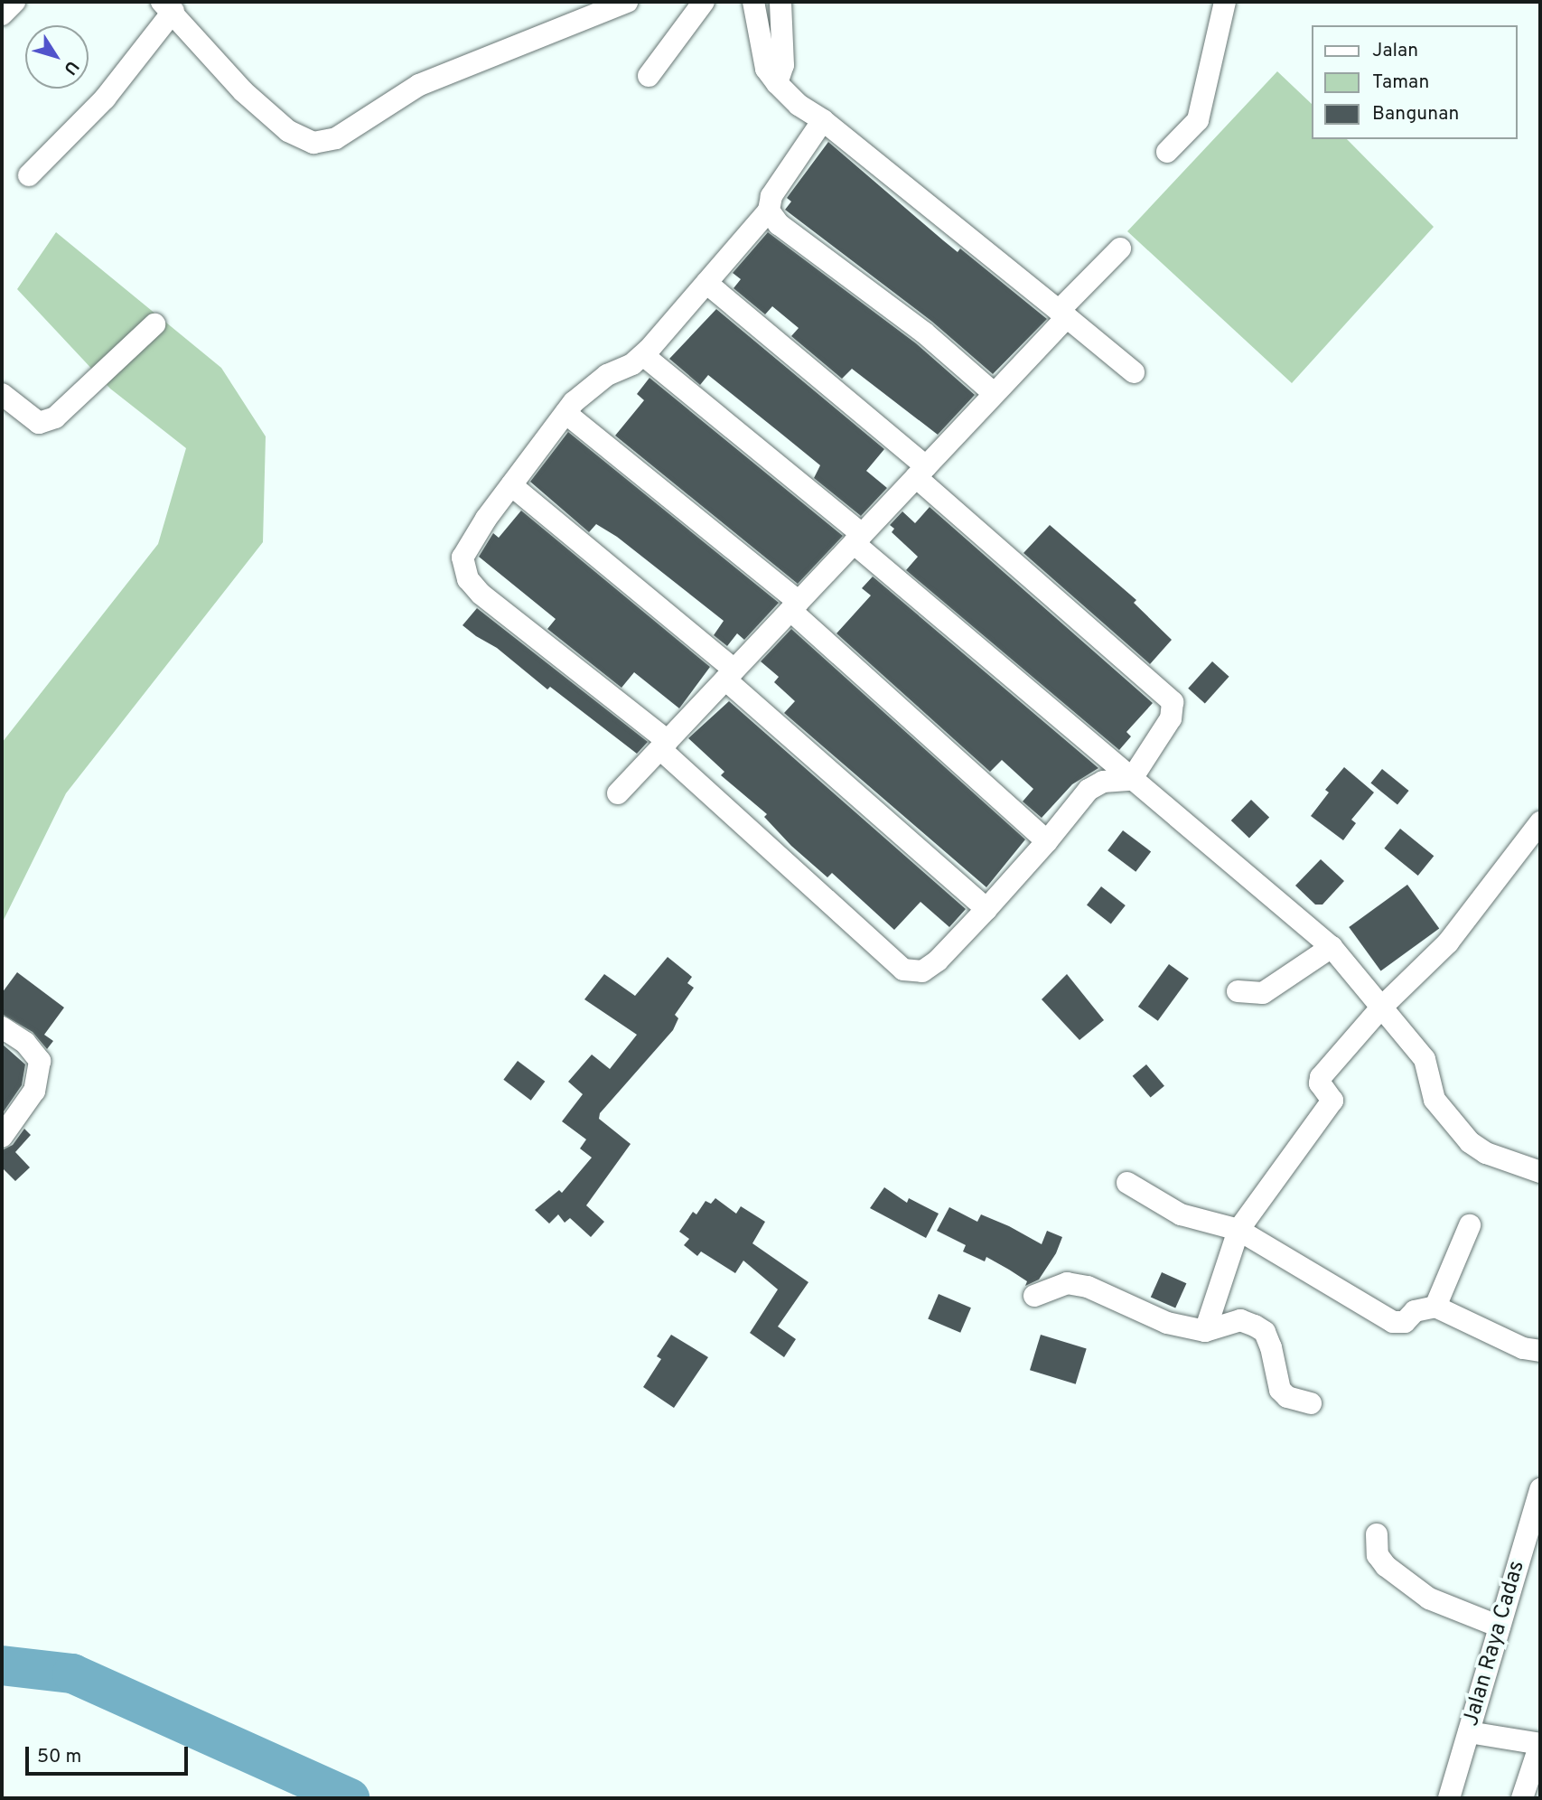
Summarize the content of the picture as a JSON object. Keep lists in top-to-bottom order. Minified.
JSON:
{"streets":{"street":["Jalan Raya Cadas"]},"legend":["Jalan","Taman","Bangunan"],"scale_bar":"50 m","north":"bottom right"}
